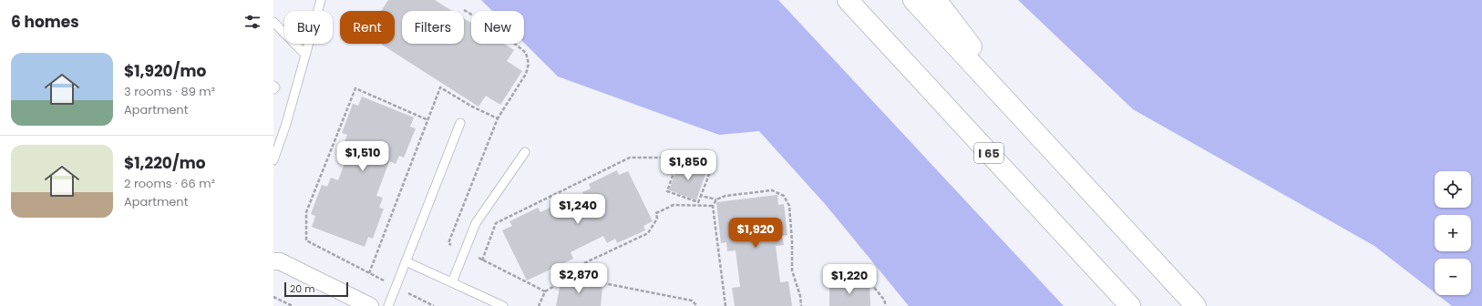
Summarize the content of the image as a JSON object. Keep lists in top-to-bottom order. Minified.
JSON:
{"streets":{"highway":["I 65"]},"scale_bar":"20 m","page":{"heading":"6 homes","chip":["Buy","Rent","Filters","New"],"list":[{"name":"$1,920/mo","note":"3 rooms · 89 m² · Apartment"},{"name":"$1,220/mo","note":"2 rooms · 66 m² · Apartment"}],"price":["$1,510","$1,850","$1,240","$1,920","$2,870","$1,220"],"map_buttons":["+","−"],"scale":"20 m"}}
